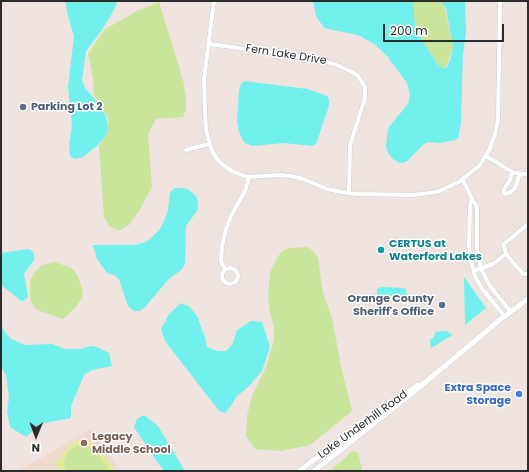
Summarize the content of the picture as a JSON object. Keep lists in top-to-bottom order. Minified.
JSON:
{"streets":{"street":["Fern Lake Drive","Lake Underhill Road"]},"places":["Parking Lot 2","CERTUS at Waterford Lakes","Orange County Sheriff's Office","Extra Space Storage","Legacy Middle School"],"scale_bar":"200 m","north":"bottom"}
